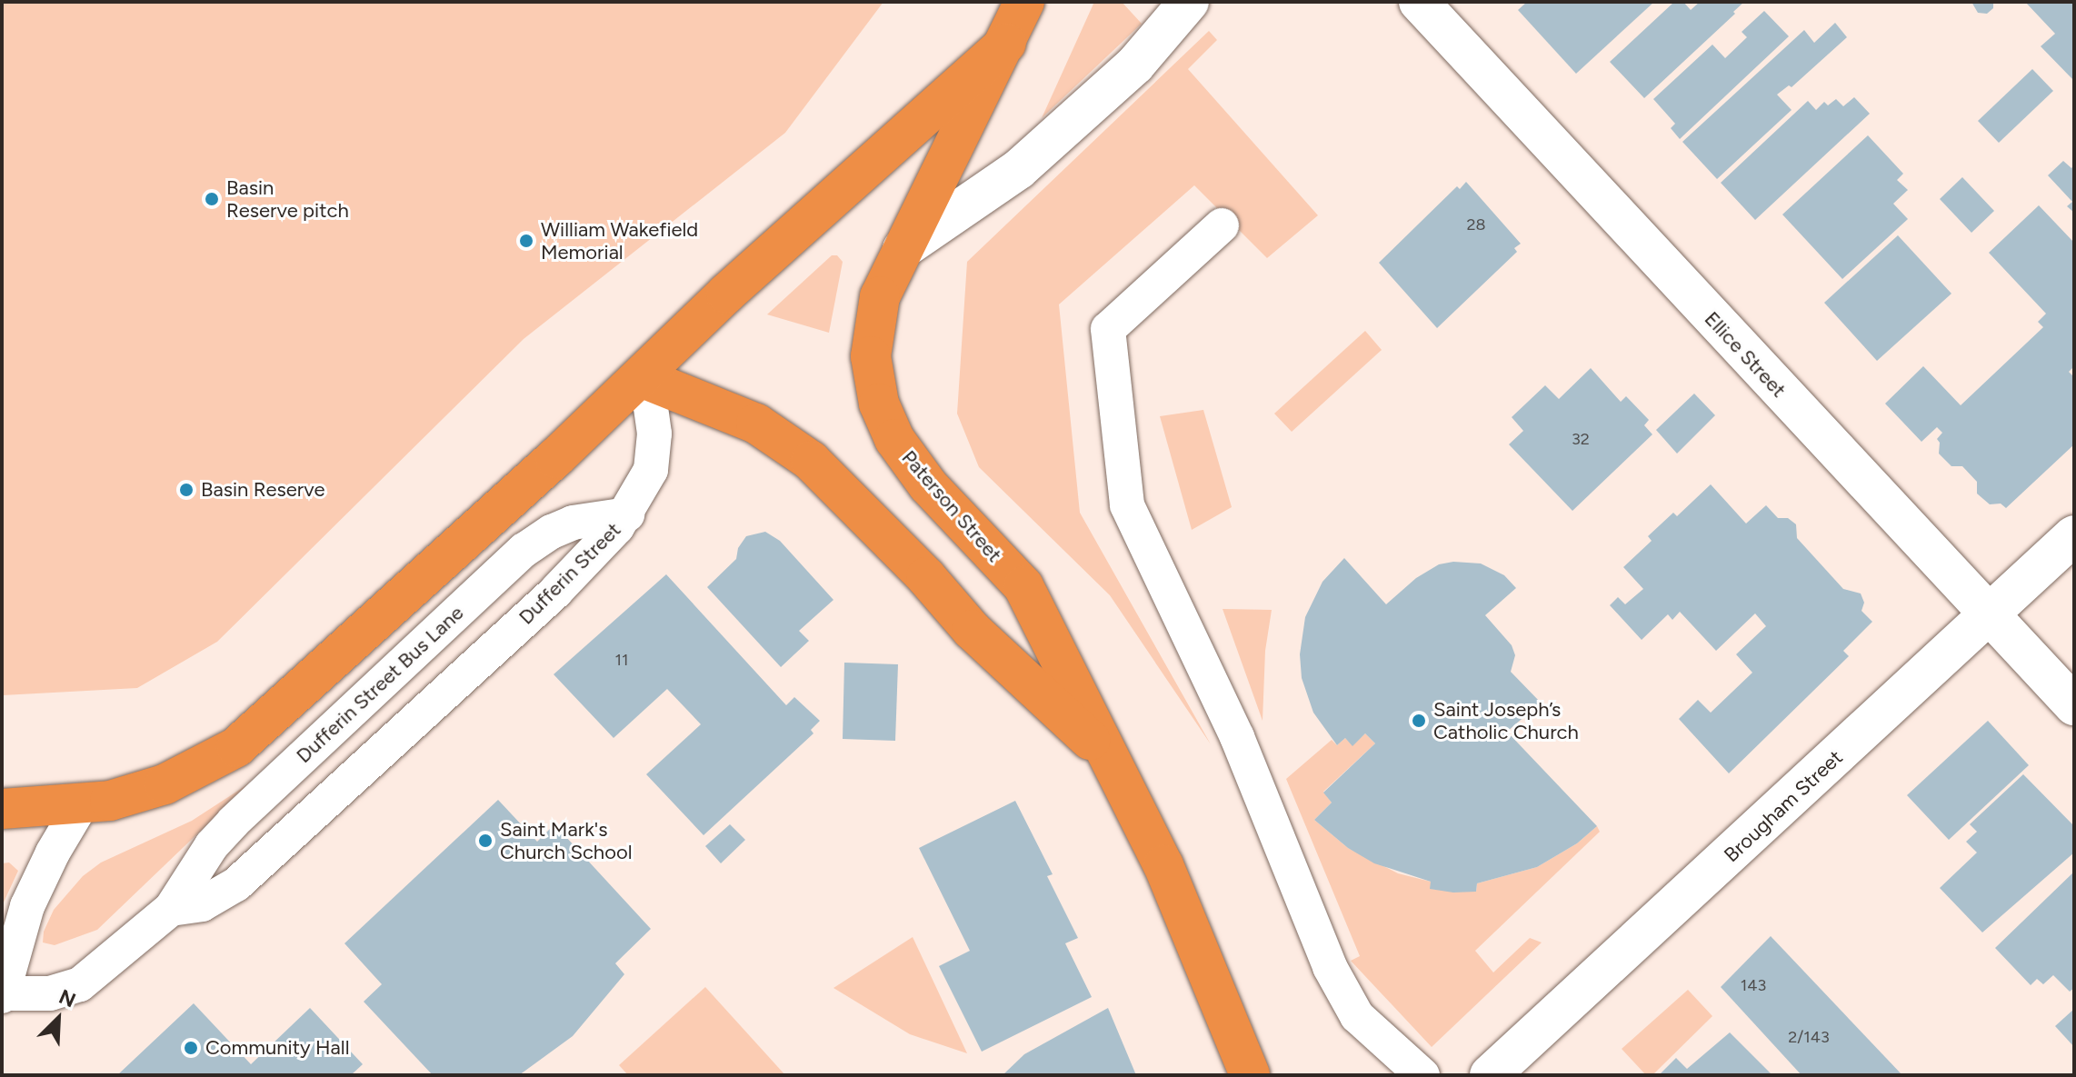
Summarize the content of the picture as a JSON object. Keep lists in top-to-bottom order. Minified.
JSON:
{"streets":{"highway":["Paterson Street"],"street":["Ellice Street","Brougham Street"],"lane":["Dufferin Street","Dufferin Street Bus Lane"]},"crossings":[["Ellice Street","Brougham Street"],["Paterson Street","Dufferin Street"],["Dufferin Street","Dufferin Street Bus Lane"]],"places":["Basin Reserve pitch","William Wakefield Memorial","Basin Reserve","Saint Joseph’s Catholic Church","Saint Mark's Church School","Community Hall"],"house_numbers":["28","32","11","143","2/143"],"north":"top right"}
